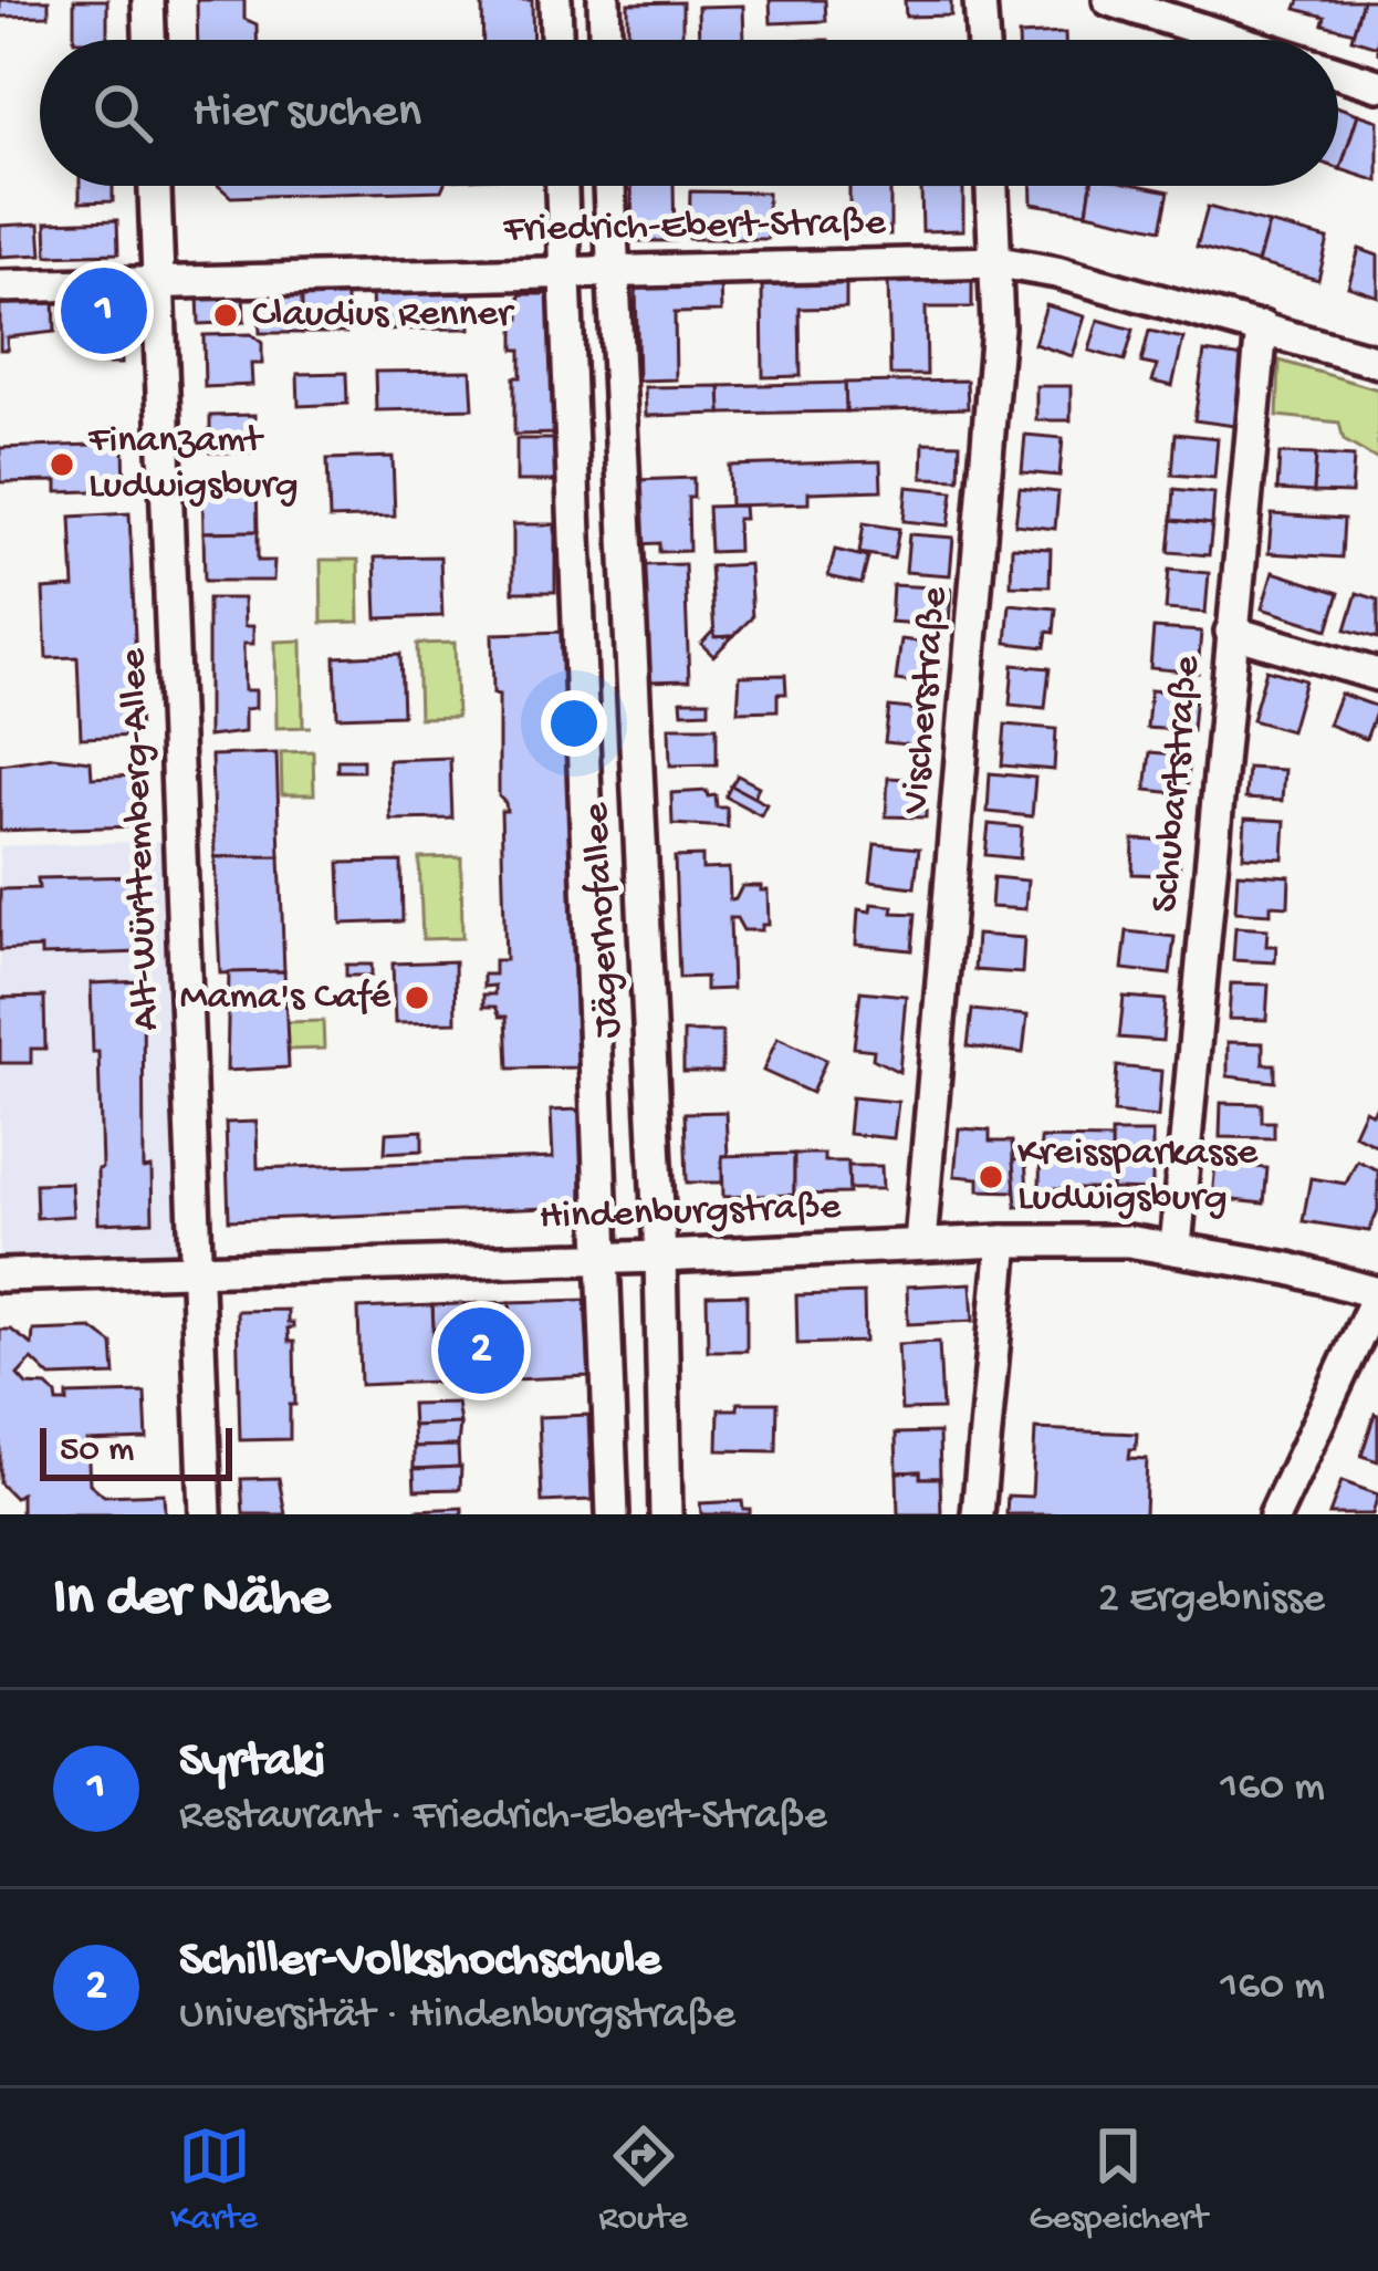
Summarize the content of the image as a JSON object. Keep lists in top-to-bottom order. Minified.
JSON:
{"streets":{"street":["Friedrich-Ebert-Straße","Vischerstraße","Schubartstraße","Alt-Württemberg-Allee","Jägerhofallee","Hindenburgstraße"]},"crossings":[["Friedrich-Ebert-Straße","Vischerstraße"],["Friedrich-Ebert-Straße","Schubartstraße"],["Friedrich-Ebert-Straße","Alt-Württemberg-Allee"],["Friedrich-Ebert-Straße","Jägerhofallee"],["Vischerstraße","Hindenburgstraße"],["Schubartstraße","Hindenburgstraße"],["Alt-Württemberg-Allee","Hindenburgstraße"],["Jägerhofallee","Hindenburgstraße"]],"places":["Claudius Renner","Finanzamt Ludwigsburg","Mama's Café","Kreissparkasse Ludwigsburg"],"scale_bar":"50 m","page":{"search":"Hier suchen","pins":["1","2"],"scale":"50 m","heading":["In der Nähe","2 Ergebnisse"],"list":[{"mark":"1","name":"Syrtaki","note":"Restaurant · Friedrich-Ebert-Straße","value":"160 m"},{"mark":"2","name":"Schiller-Volkshochschule","note":"Universität · Hindenburgstraße","value":"160 m"}],"nav":["Karte","Route","Gespeichert"]}}
